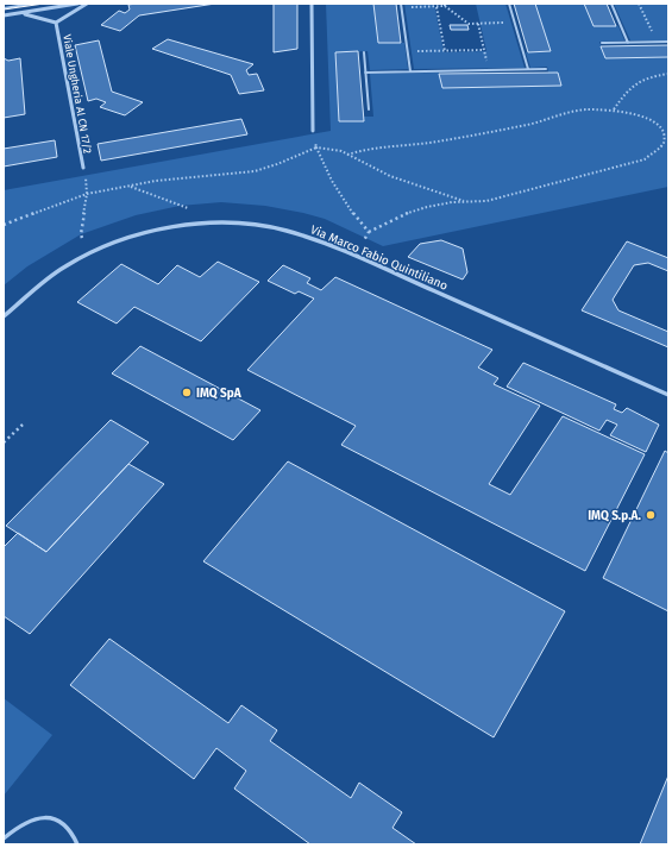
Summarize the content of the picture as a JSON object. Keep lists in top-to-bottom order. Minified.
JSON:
{"streets":{"street":["Viale Ungheria Al CN 17/2","Via Marco Fabio Quintiliano"]},"places":["IMQ SpA","IMQ S.p.A."]}
